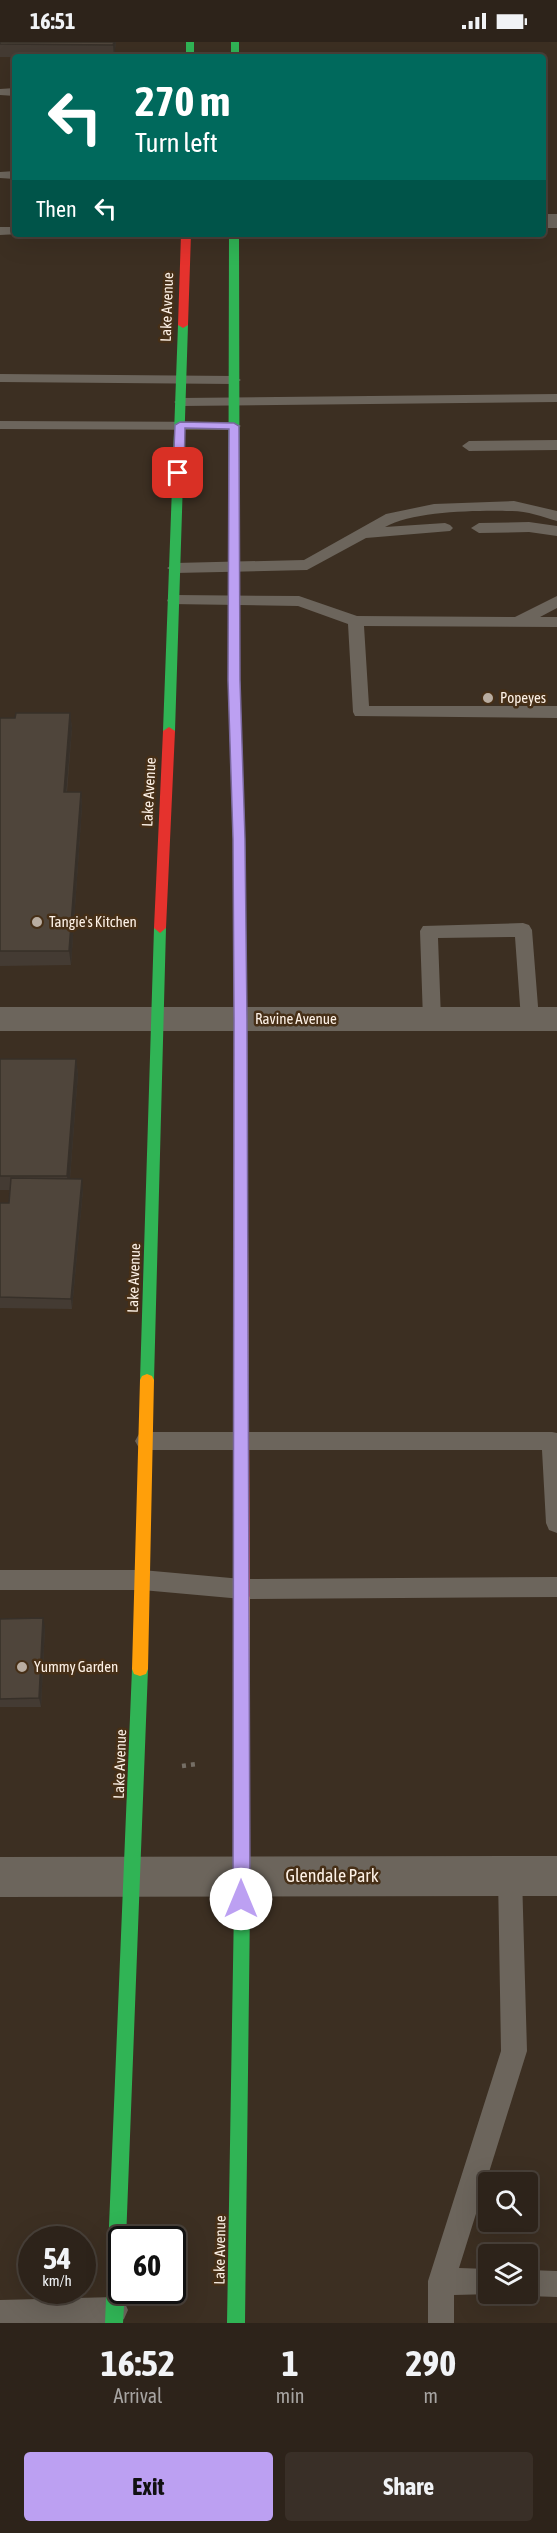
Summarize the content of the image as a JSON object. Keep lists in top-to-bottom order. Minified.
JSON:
{"streets":{"main road":["Lake Avenue"],"street":["Ravine Avenue","Glendale Park"]},"crossings":[["Lake Avenue","Ravine Avenue"],["Lake Avenue","Glendale Park"]],"places":["Popeyes","Tangie's Kitchen","Yummy Garden"],"page":{"status":"16:51","turn":["270 m","Turn left"],"then":"Then","speed":"54 km/h","limit":"60","eta":["16:52","Arrival","1","min","290","m"],"buttons":["Exit","Share"]}}
